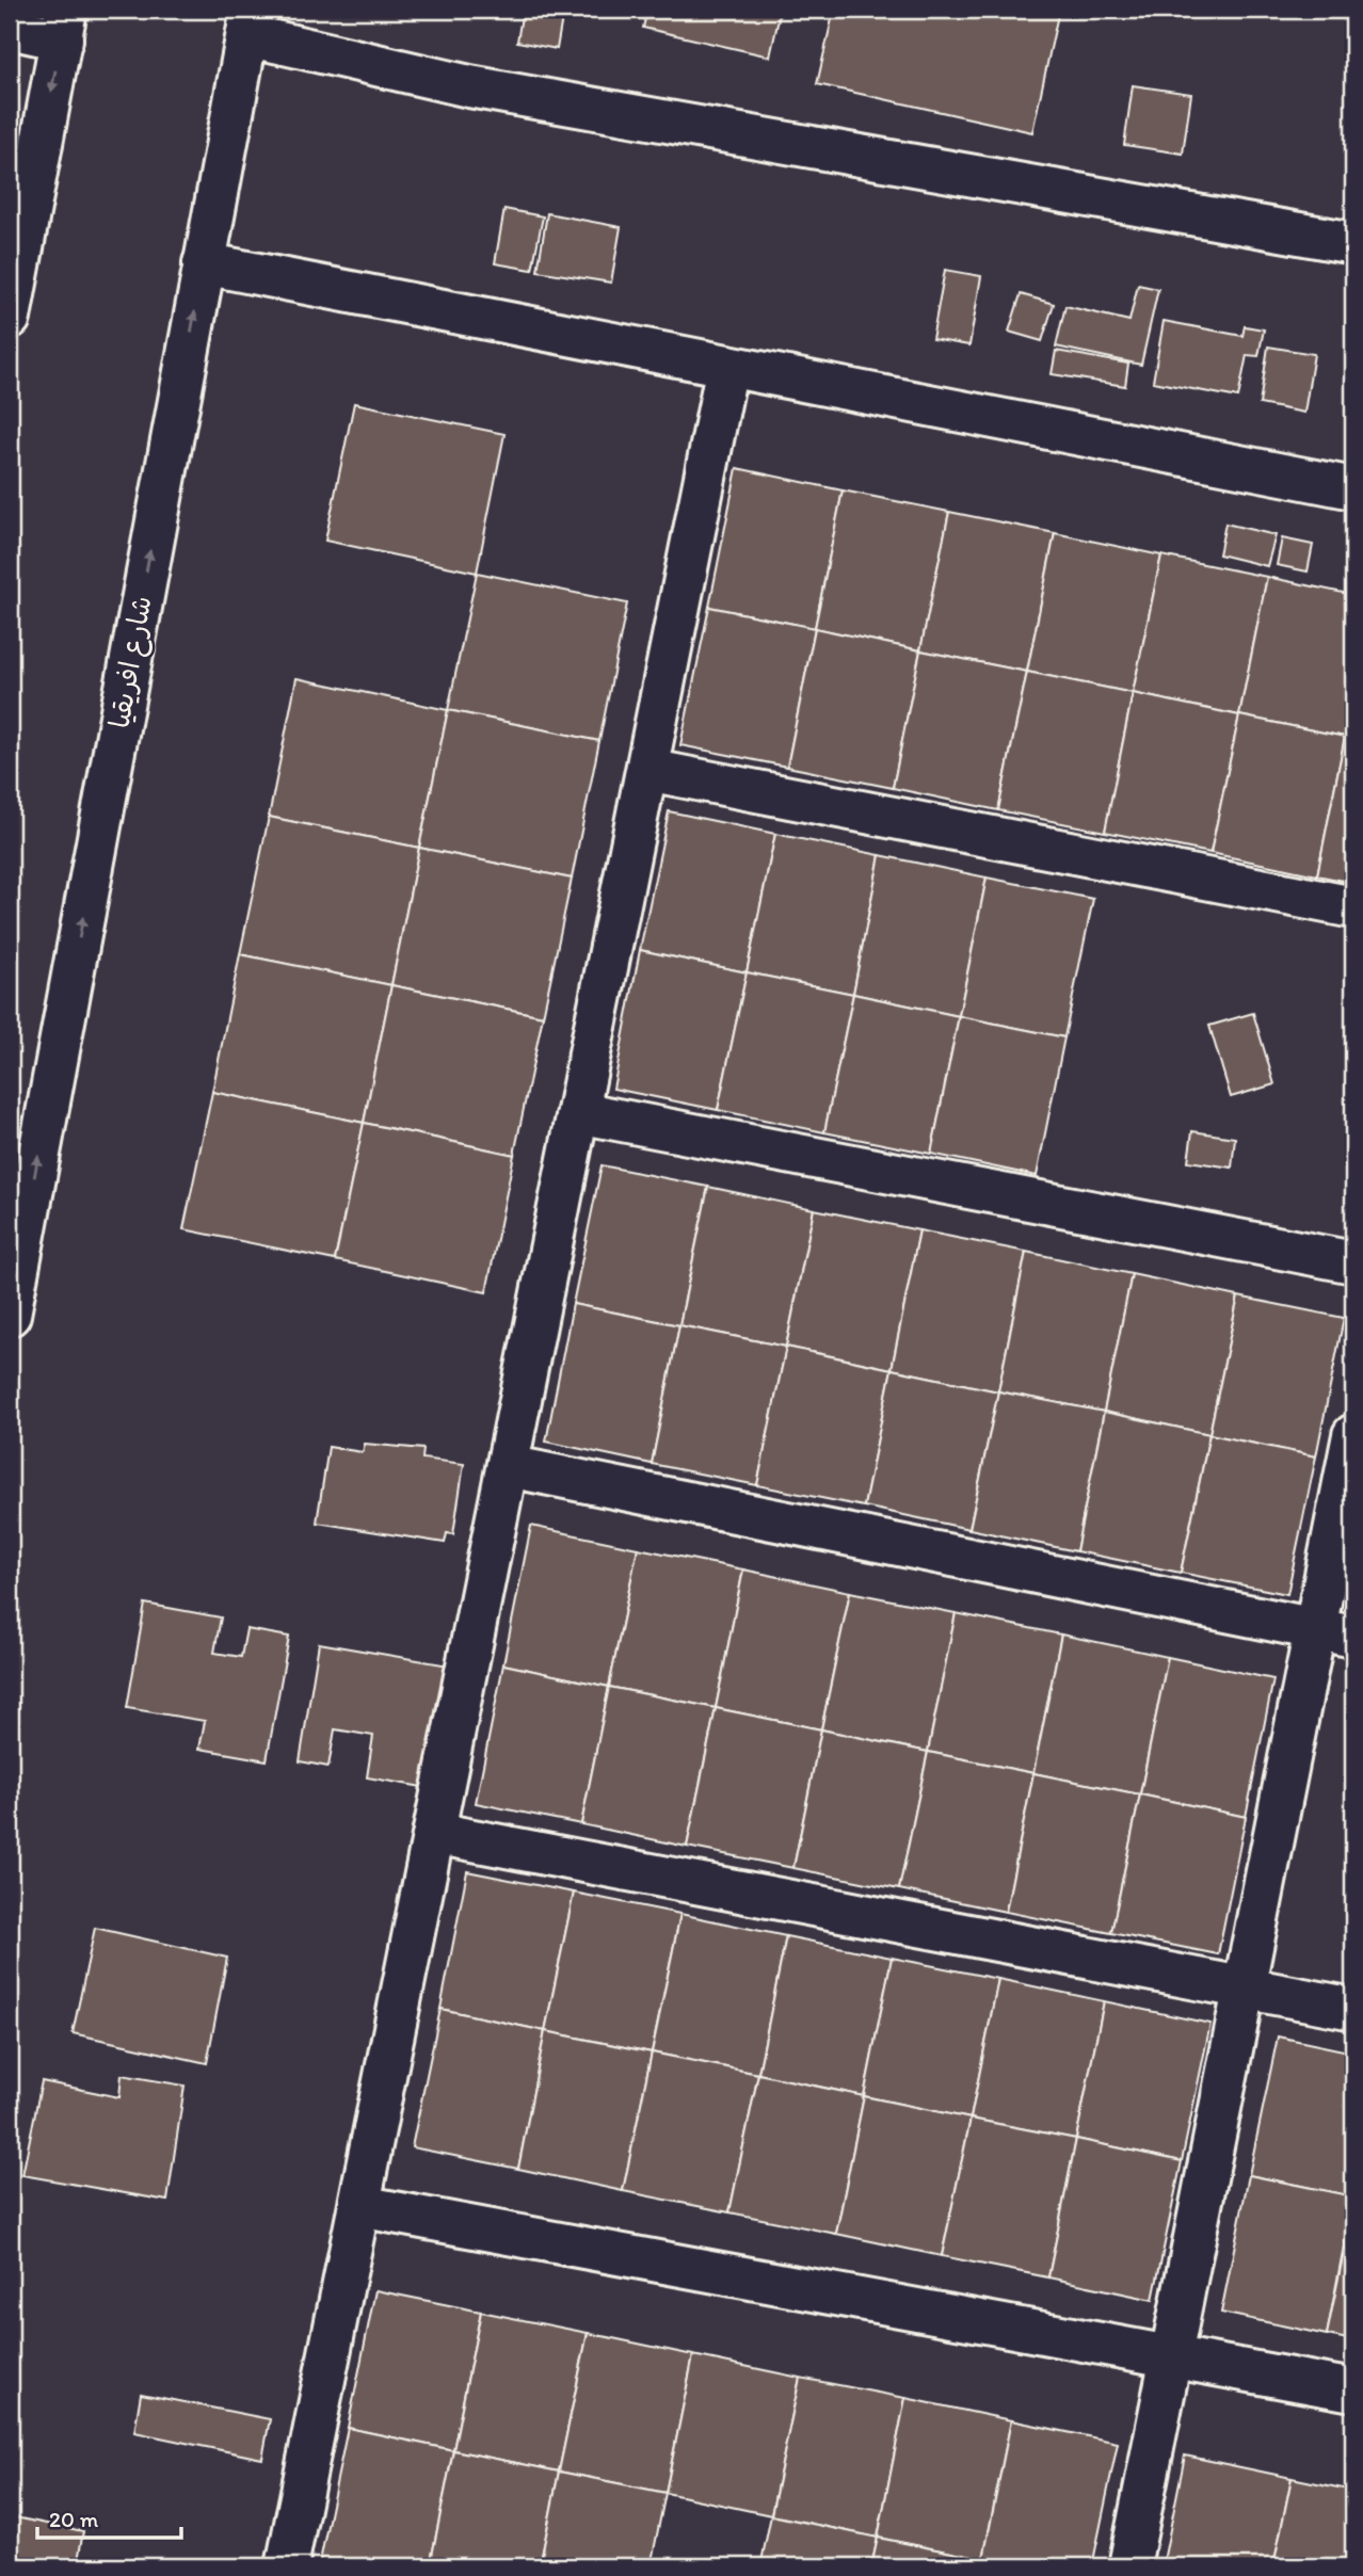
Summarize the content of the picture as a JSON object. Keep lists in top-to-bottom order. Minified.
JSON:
{"streets":{"street":["شارع افريقيا"]},"one_way":["شارع افريقيا"],"scale_bar":"20 m"}
